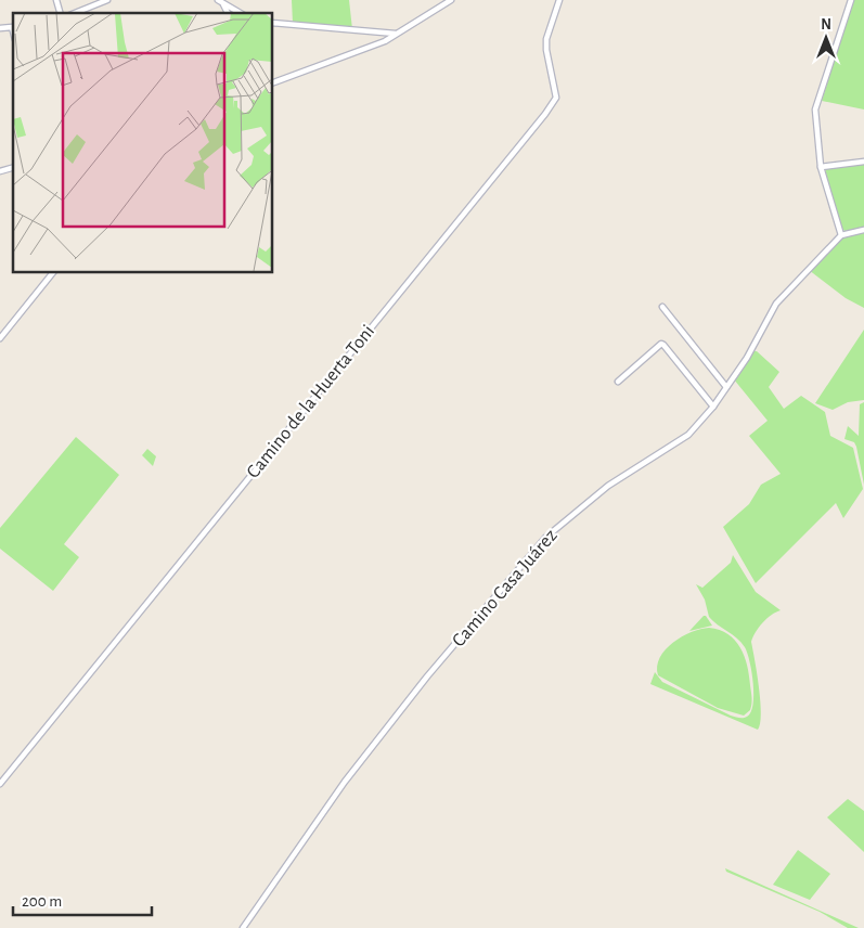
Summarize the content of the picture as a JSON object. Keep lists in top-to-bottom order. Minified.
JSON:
{"streets":{"street":["Camino de la Huerta Toni","Camino Casa Juárez"]},"scale_bar":"200 m","north":"top"}
